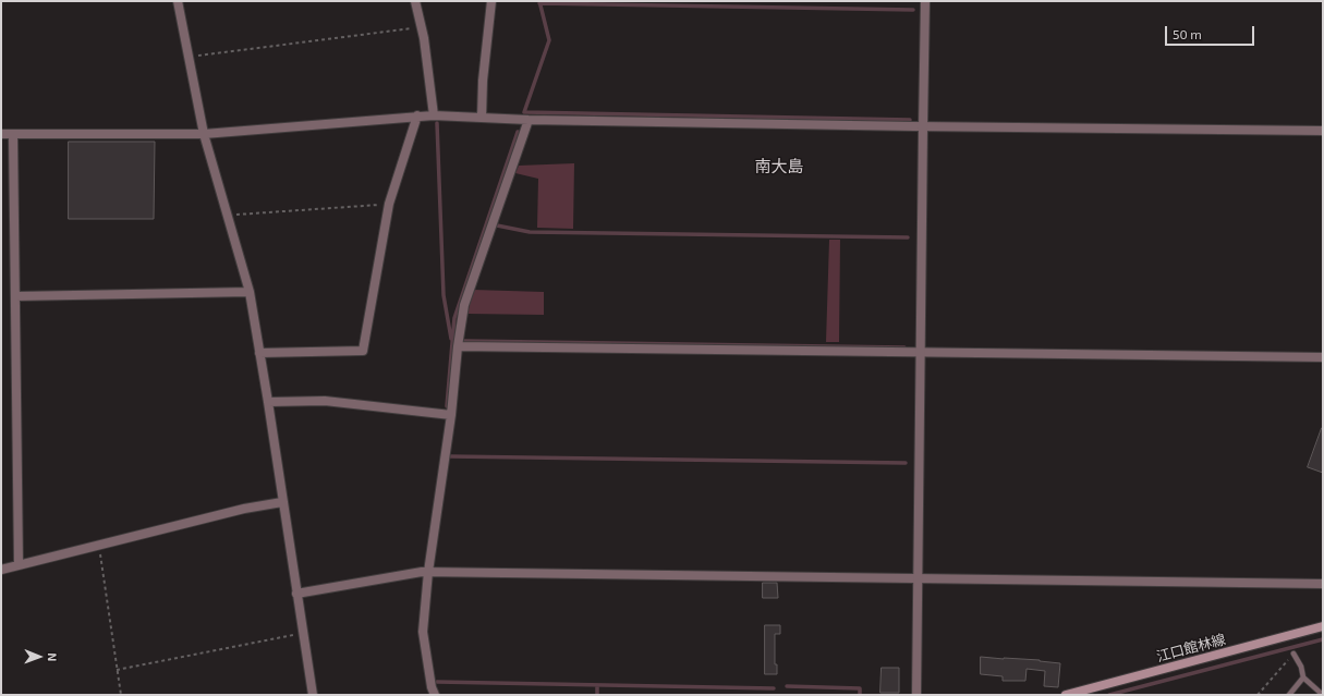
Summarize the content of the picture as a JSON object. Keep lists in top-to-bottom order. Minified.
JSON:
{"streets":{"main road":["江口館林線"]},"districts":["南大島"],"scale_bar":"50 m","north":"right"}
